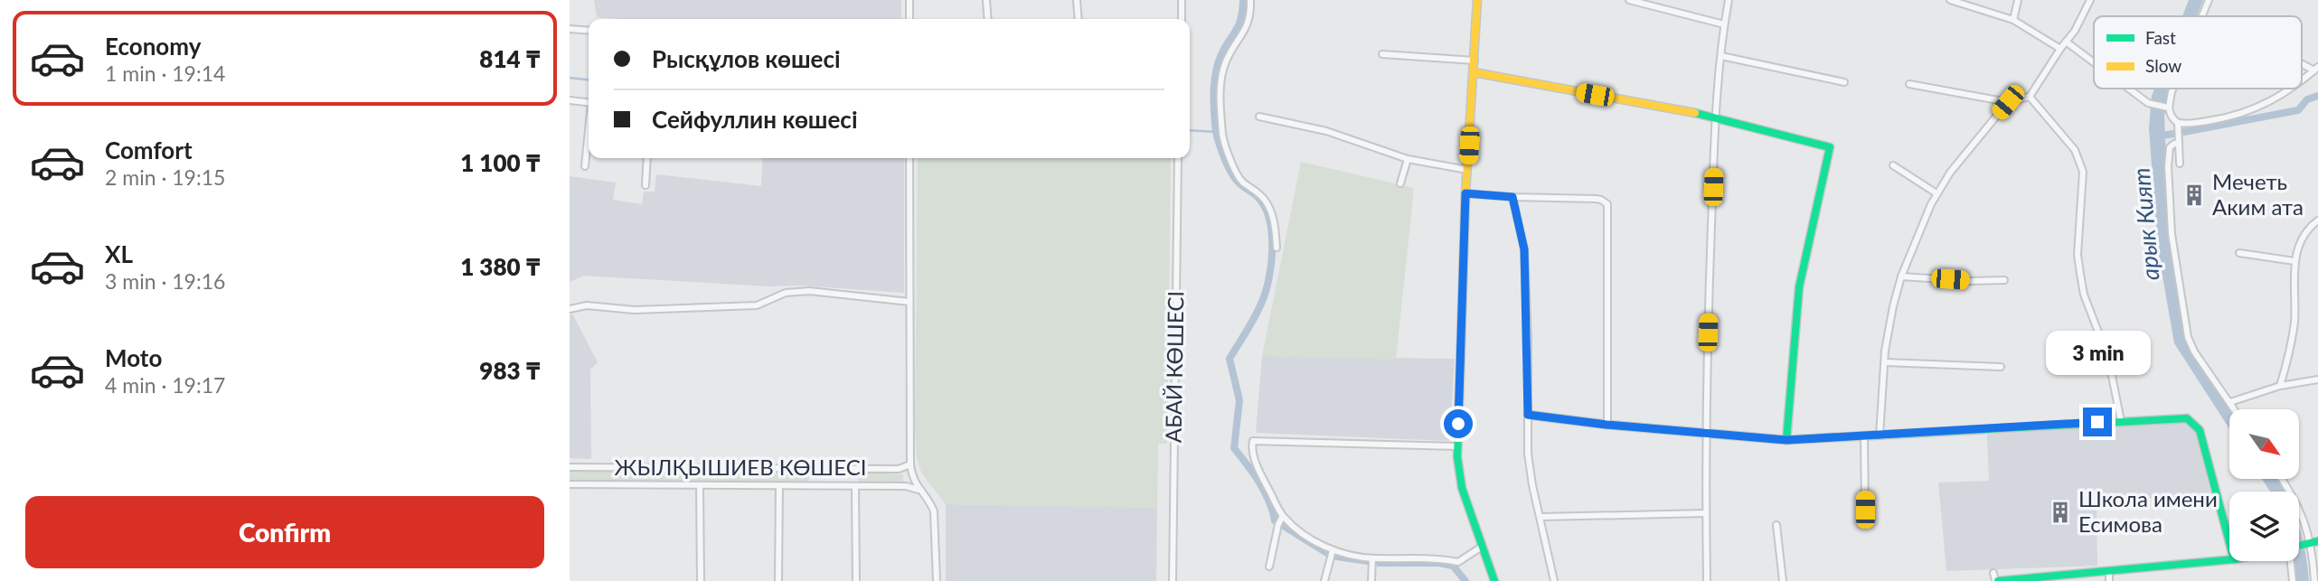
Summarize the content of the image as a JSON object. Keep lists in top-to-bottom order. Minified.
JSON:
{"streets":{"street":["АБАЙ КӨШЕСІ","ЖЫЛҚЫШИЕВ КӨШЕСІ"]},"water":["арык Кият"],"places":{"building":["Мечеть Аким ата","Школа имени Есимова"]},"legend":["Fast","Slow"],"north":"bottom right","page":{"list":[{"name":"Economy","note":"1 min · 19:14","value":"814 ₸"},{"name":"Comfort","note":"2 min · 19:15","value":"1 100 ₸"},{"name":"XL","note":"3 min · 19:16","value":"1 380 ₸"},{"name":"Moto","note":"4 min · 19:17","value":"983 ₸"}],"banner":["Рысқұлов көшесі","Сейфуллин көшесі"],"bubble":"3 min","buttons":"Confirm"}}
